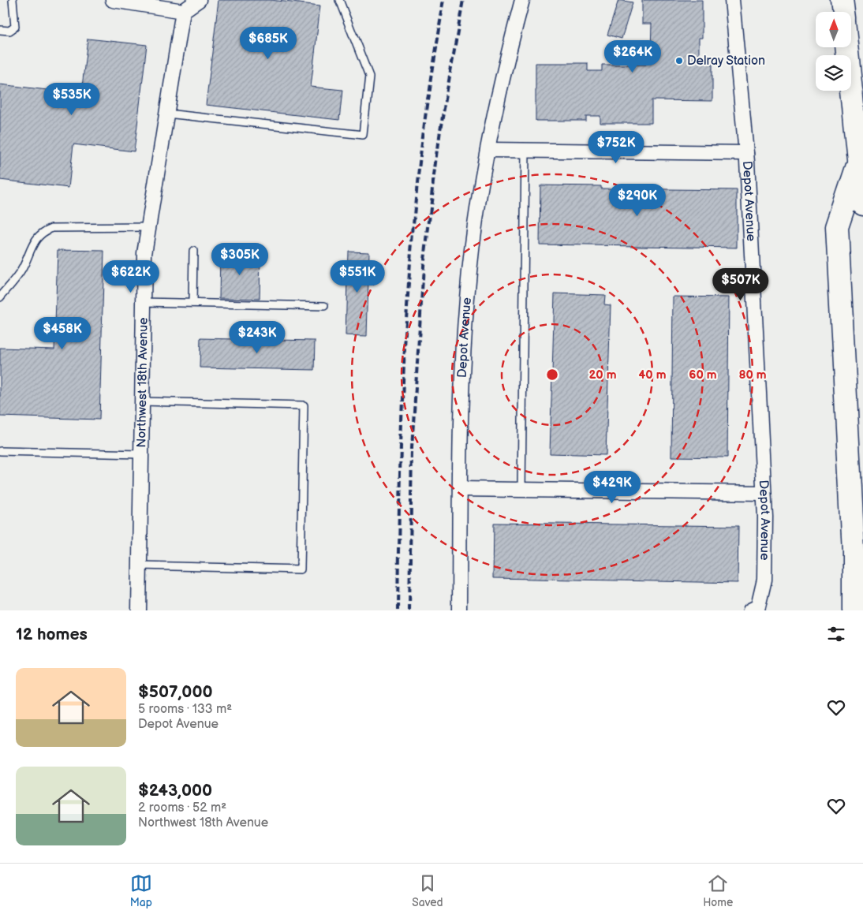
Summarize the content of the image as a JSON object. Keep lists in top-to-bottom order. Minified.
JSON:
{"streets":{"street":["Depot Avenue","Northwest 18th Avenue"]},"places":["Delray Station"],"north":"top","page":{"price":["$685K","$264K","$535K","$752K","$290K","$305K","$622K","$551K","$507K","$458K","$243K","$429K"],"heading":"12 homes","list":[{"name":"$507,000","note":"5 rooms · 133 m² · Depot Avenue"},{"name":"$243,000","note":"2 rooms · 52 m² · Northwest 18th Avenue"}],"tabs":["Map","Saved","Home"]},"rings":["20 m","40 m","60 m","80 m"]}
